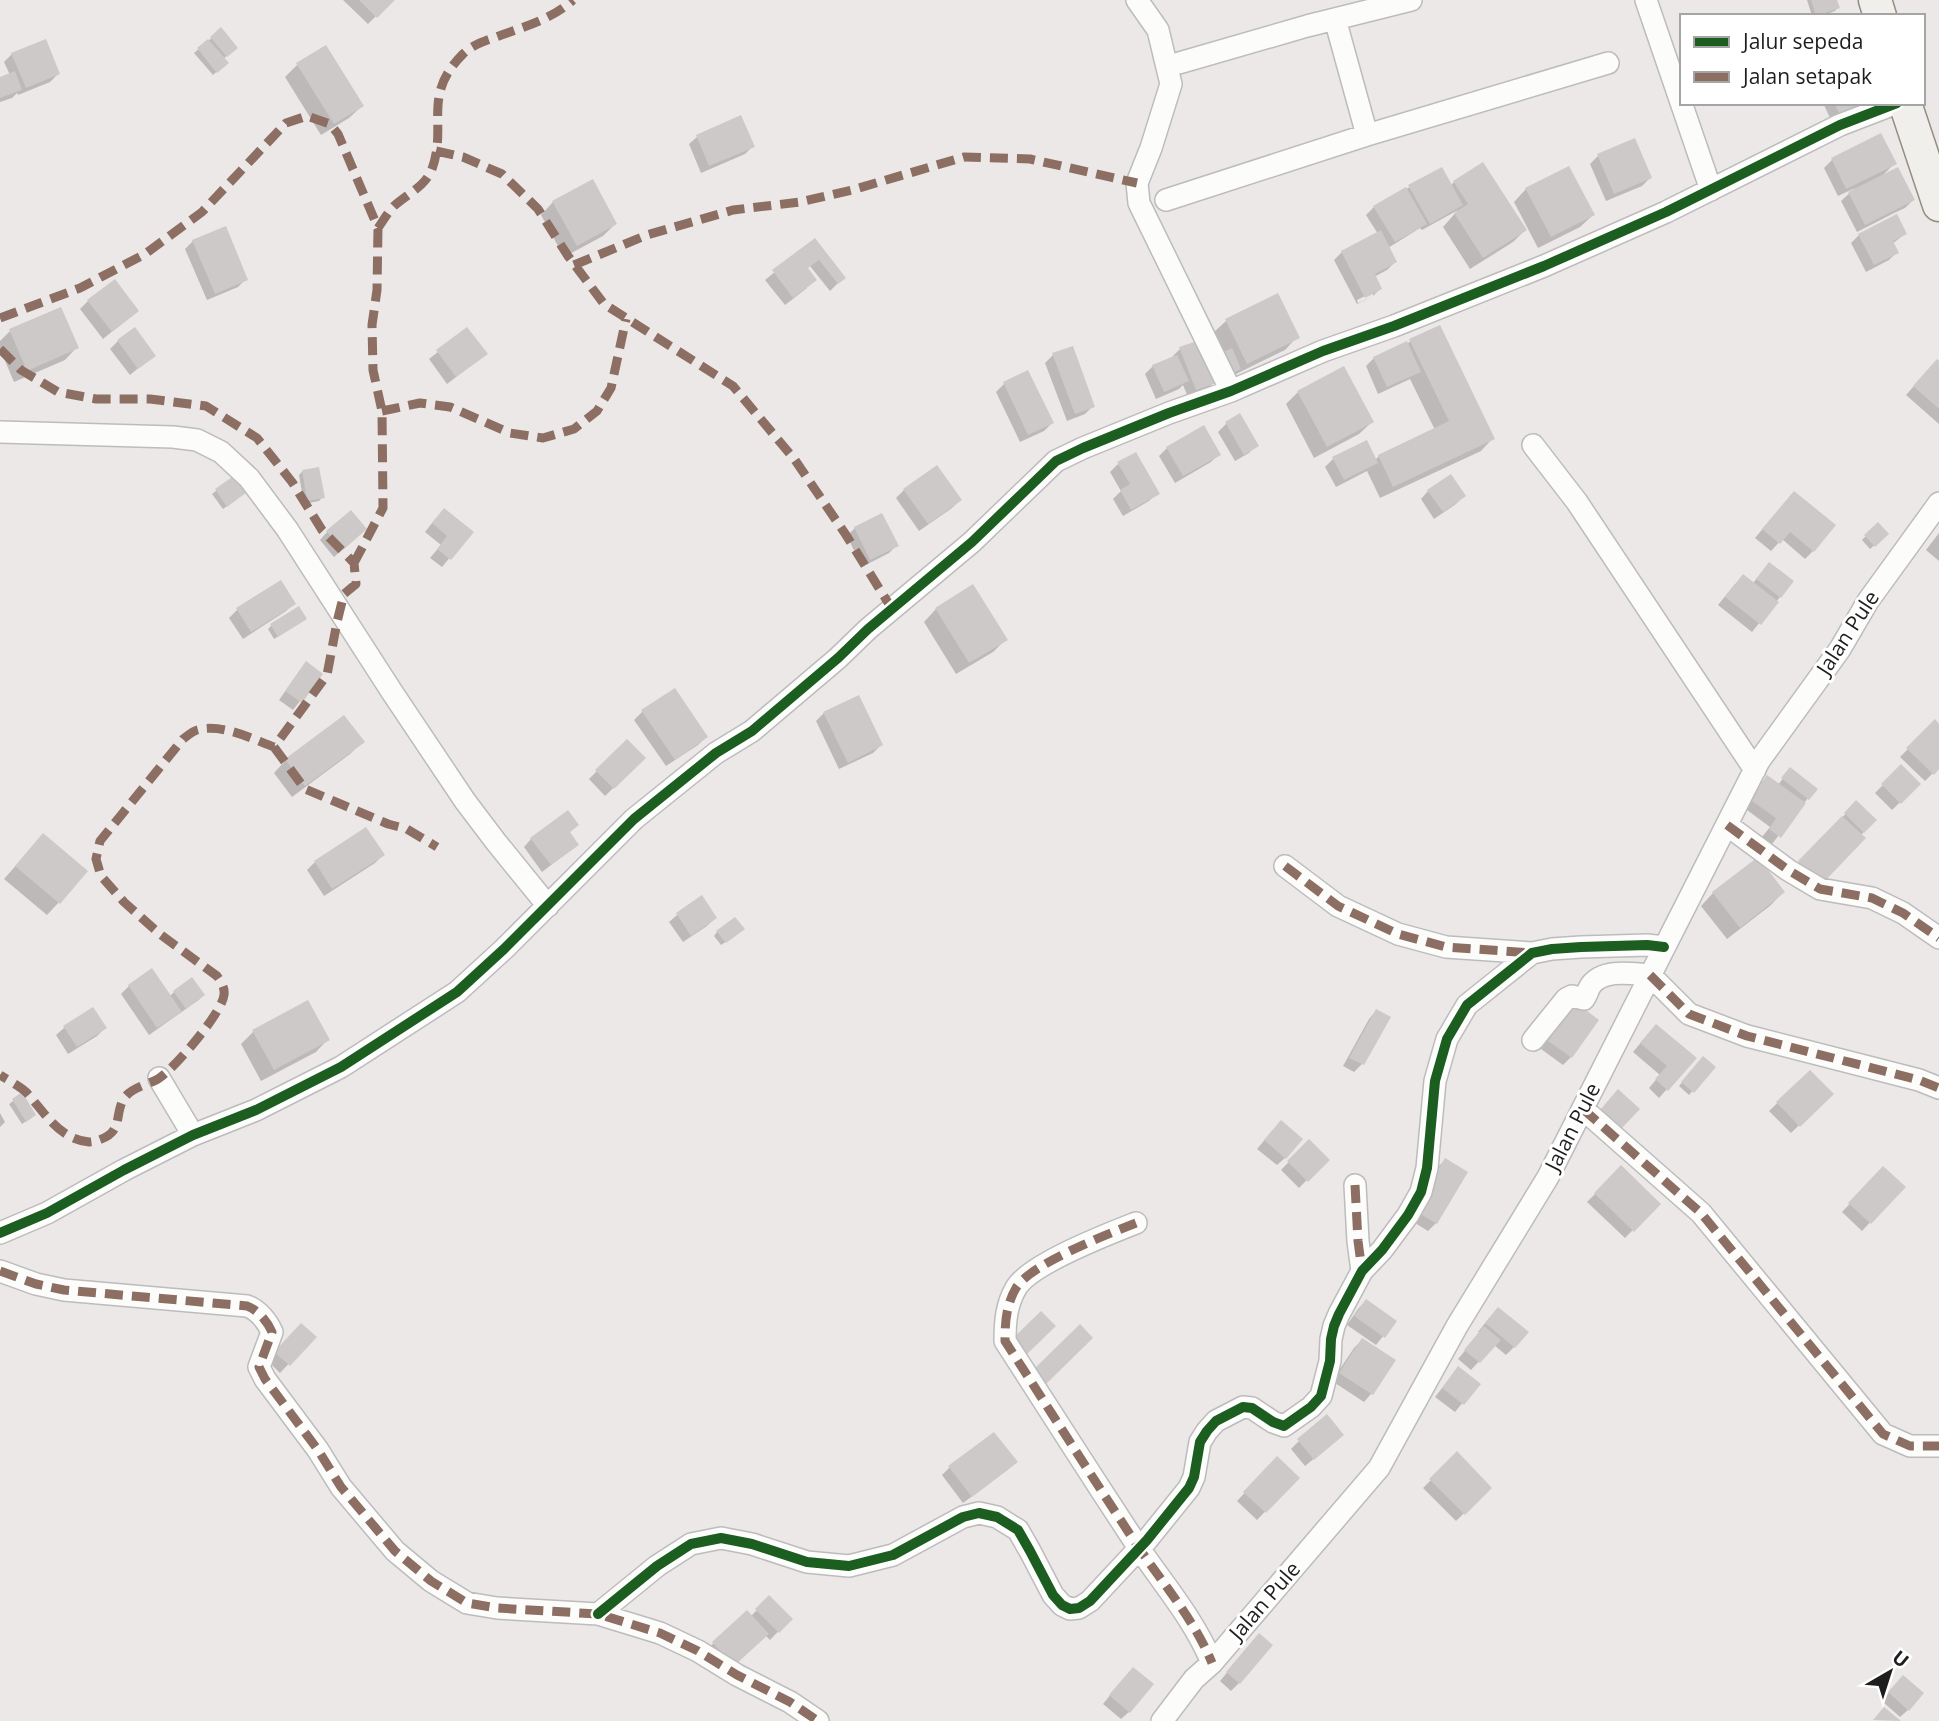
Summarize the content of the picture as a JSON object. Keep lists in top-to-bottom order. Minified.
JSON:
{"streets":{"street":["Jalan Pule"]},"legend":["Jalur sepeda","Jalan setapak"],"north":"top right"}
